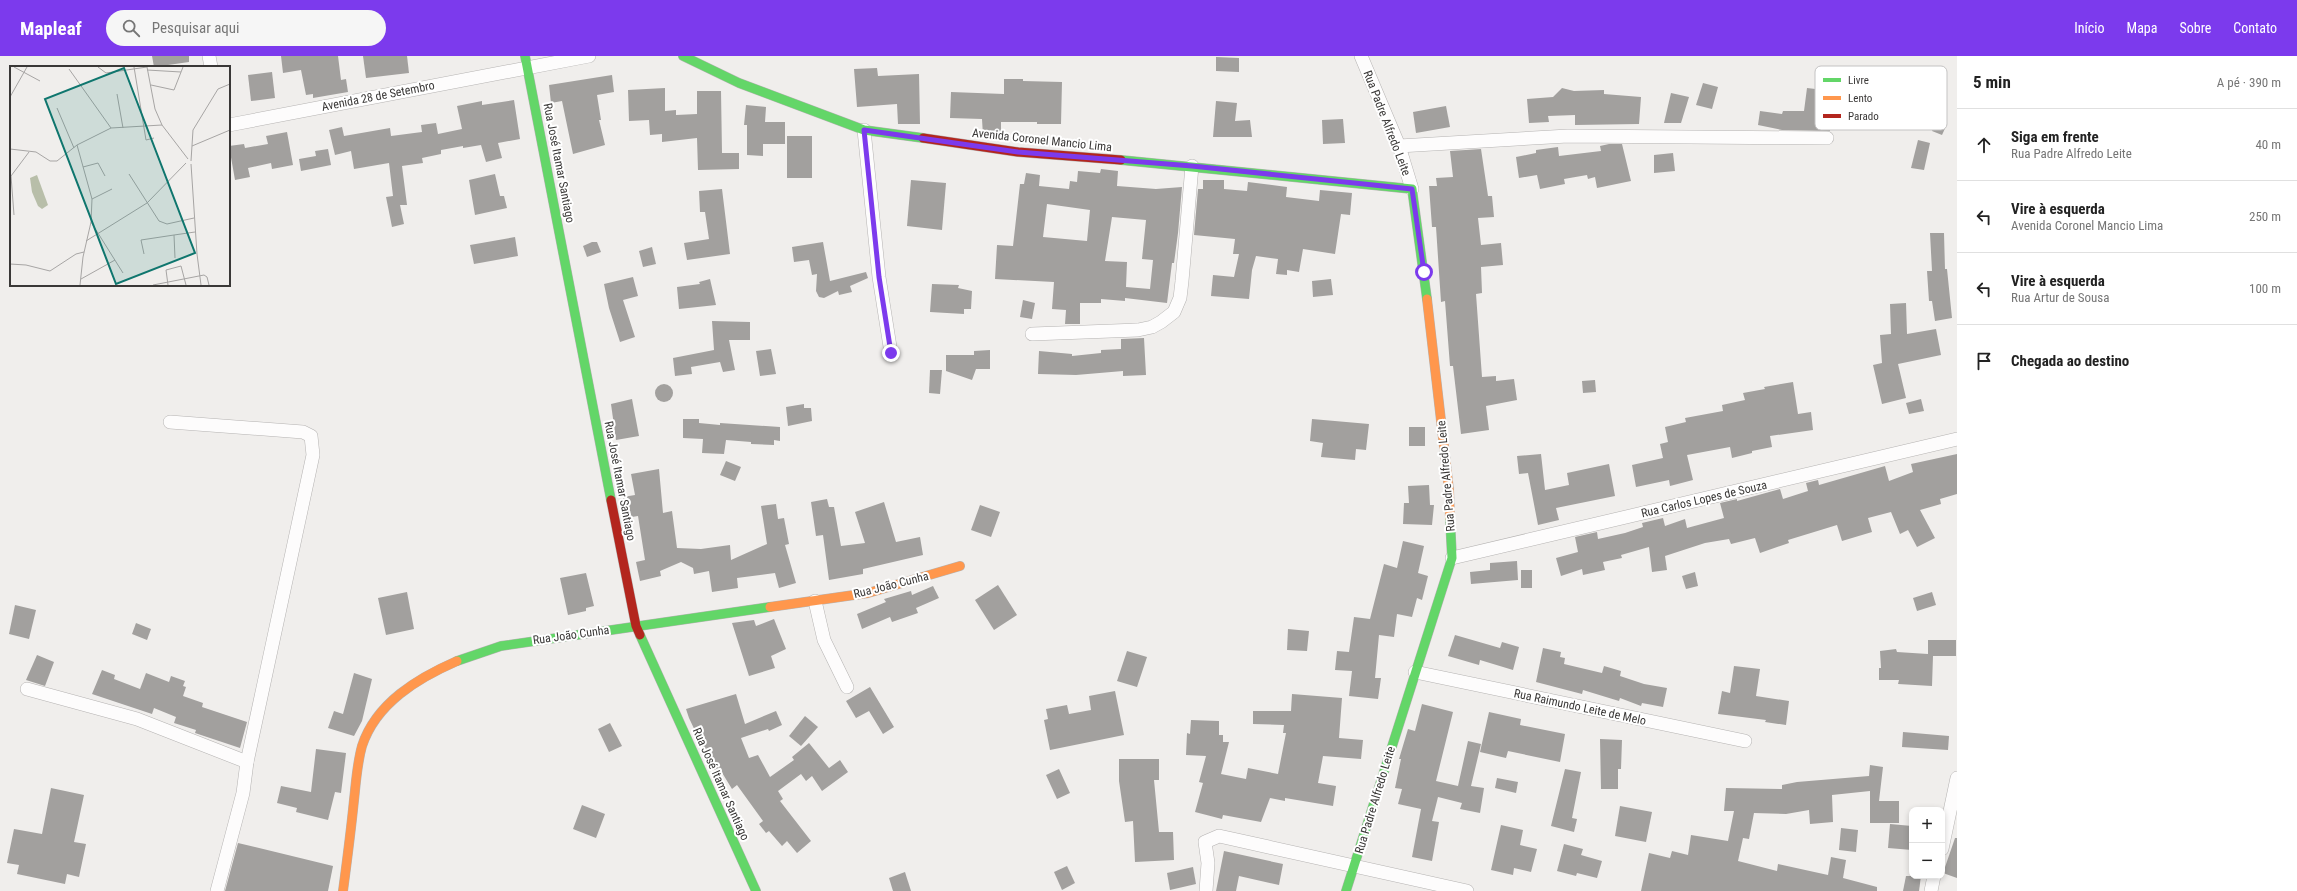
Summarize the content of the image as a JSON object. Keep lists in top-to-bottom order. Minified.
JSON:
{"streets":{"street":["Avenida 28 de Setembro","Rua Padre Alfredo Leite","Avenida Coronel Mancio Lima","Rua José Itamar Santiago","Rua Carlos Lopes de Souza","Rua João Cunha","Rua Raimundo Leite de Melo"]},"crossings":[["Avenida 28 de Setembro","Rua José Itamar Santiago"],["Rua Padre Alfredo Leite","Avenida Coronel Mancio Lima"],["Rua Padre Alfredo Leite","Rua Carlos Lopes de Souza"],["Rua Padre Alfredo Leite","Rua Raimundo Leite de Melo"],["Rua José Itamar Santiago","Rua João Cunha"]],"legend":["Livre","Lento","Parado"],"page":{"header":"Mapleaf","search":"Pesquisar aqui","nav":["Início","Mapa","Sobre","Contato"],"heading":["5 min","A pé · 390 m"],"list":[["Siga em frente","Rua Padre Alfredo Leite","40 m"],["Vire à esquerda","Avenida Coronel Mancio Lima","250 m"],["Vire à esquerda","Rua Artur de Sousa","100 m"],"Chegada ao destino"],"map_buttons":["+","−"]}}
